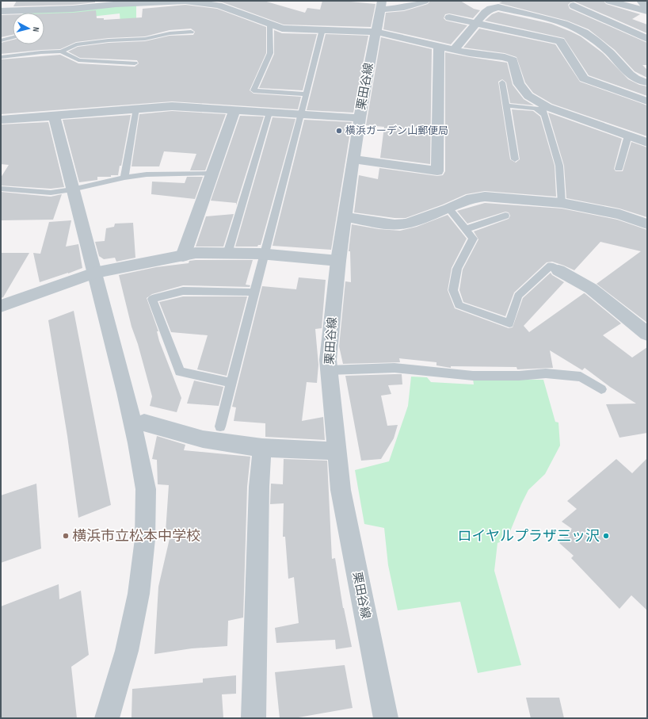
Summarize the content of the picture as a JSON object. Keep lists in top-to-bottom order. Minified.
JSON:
{"streets":{"street":["栗田谷線"]},"places":["横浜ガーデン山郵便局","横浜市立松本中学校","ロイヤルプラザ三ッ沢"],"north":"right"}
